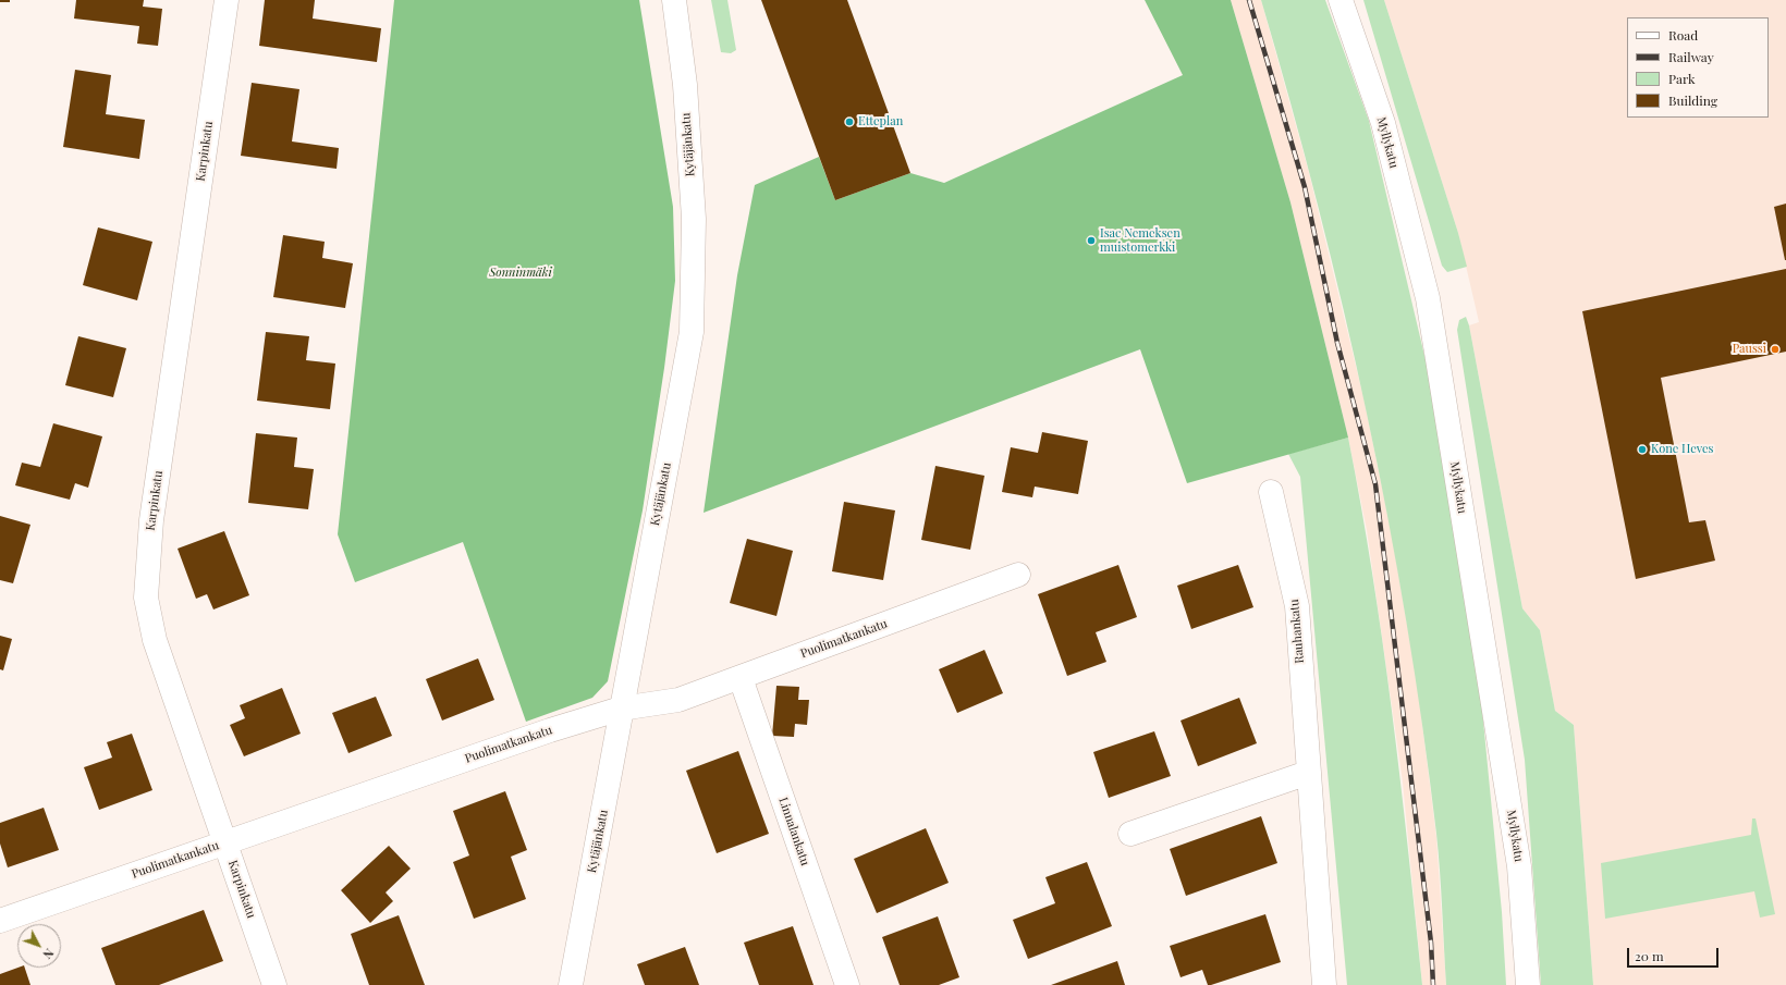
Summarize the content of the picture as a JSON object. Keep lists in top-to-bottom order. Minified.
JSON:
{"streets":{"street":["Myllykatu","Kytäjänkatu","Karpinkatu","Rauhankatu","Puolimatkankatu","Linnalankatu"]},"crossings":[["Kytäjänkatu","Puolimatkankatu"],["Karpinkatu","Puolimatkankatu"],["Puolimatkankatu","Linnalankatu"]],"parks":["Sonninmäki"],"places":["Etteplan","Isac Nemeksen muistomerkki","Paussi","Kone Heves"],"legend":["Road","Railway","Park","Building"],"scale_bar":"20 m","north":"bottom right"}
